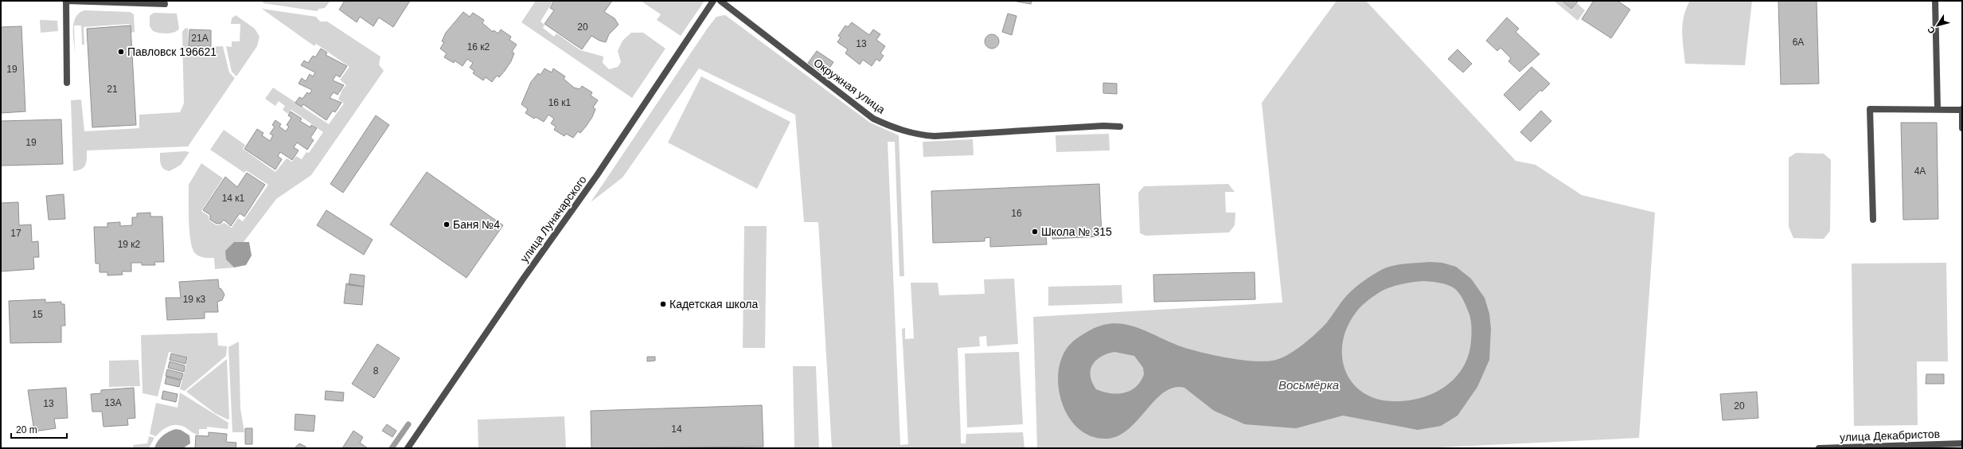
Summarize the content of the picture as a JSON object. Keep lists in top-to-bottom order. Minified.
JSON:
{"streets":{"street":["Окружная улица","улица Луначарского","улица Декабристов"]},"water":["Восьмёрка"],"places":["Павловск 196621","Баня №4","Школа № 315","Кадетская школа"],"house_numbers":["20","21А","6А","13","16 к2","19","21","16 к1","19","4А","14 к1","16","17","19 к2","19 к3","15","8","13А","13","20","14"],"scale_bar":"20 m","north":"bottom left"}
